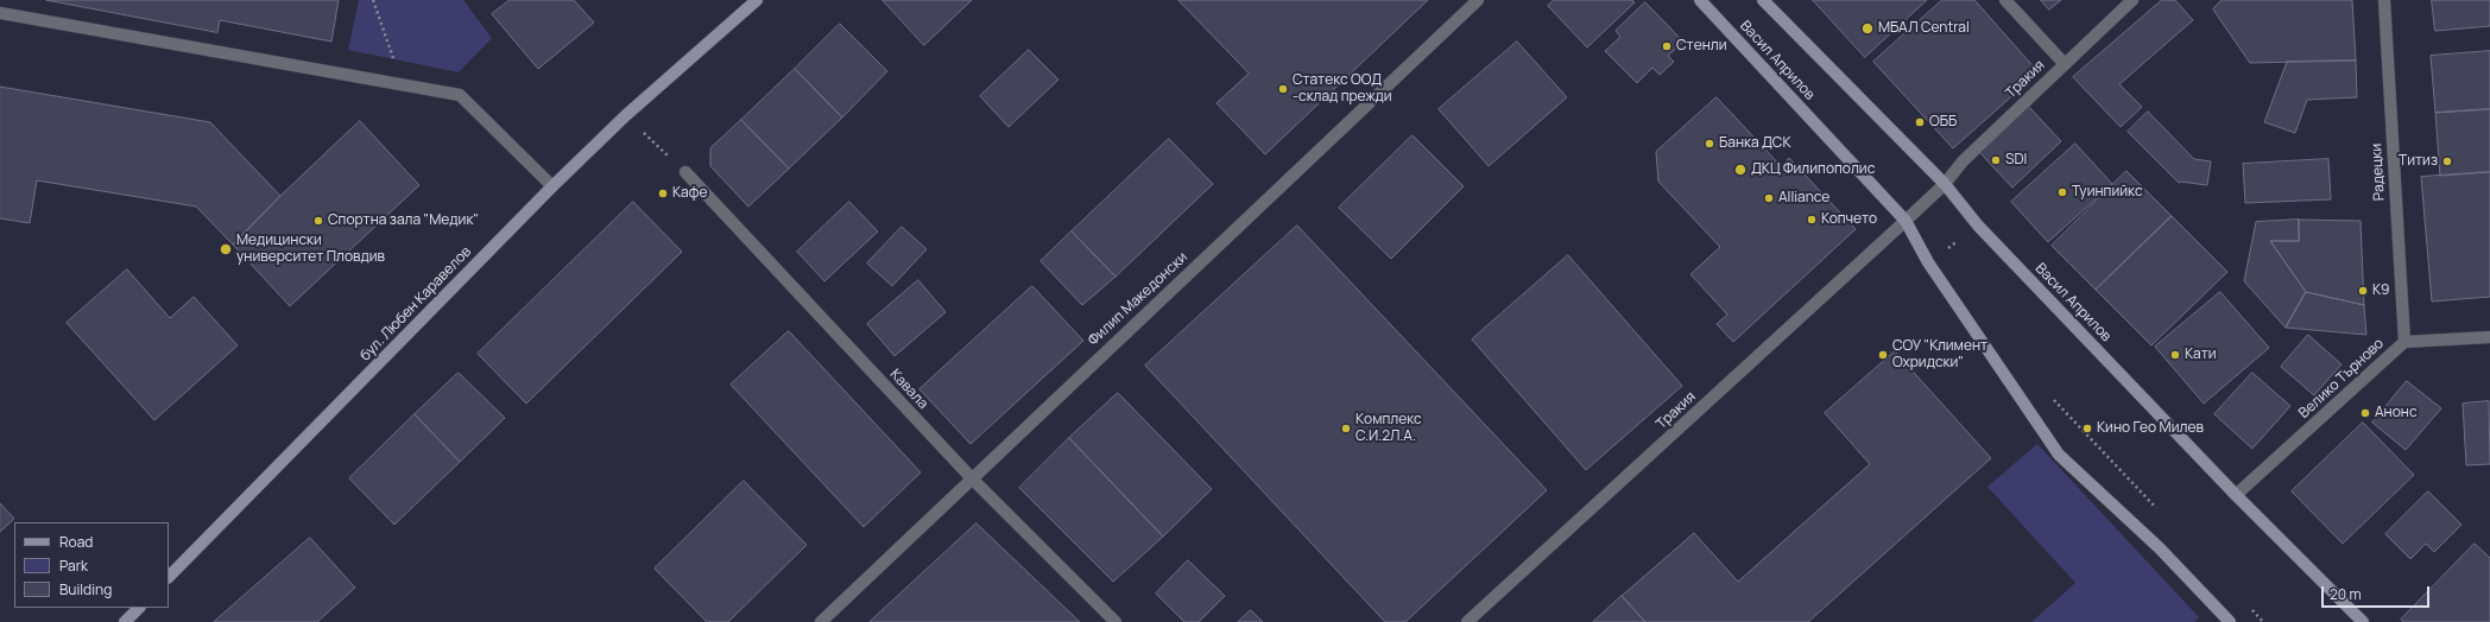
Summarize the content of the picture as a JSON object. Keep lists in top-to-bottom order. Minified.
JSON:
{"streets":{"main road":["Васил Априлов","бул. Любен Каравелов"],"street":["Тракия","Радецки","Филип Македонски","Велико Търново","Кавала"]},"crossings":[["Васил Априлов","Тракия"],["Васил Априлов","Велико Търново"],["Радецки","Велико Търново"],["Филип Македонски","Кавала"]],"places":["МБАЛ Central","Стенли","Статекс ООД -склад прежди","ОББ","Банка ДСК","SDI","Титиз","ДКЦ Филипополис","Туинпийкс","Кафе","Alliance","Копчето","Спортна зала \"Медик\"","Медицински университет Пловдив","K9","СОУ \"Климент Охридски\"","Кати","Анонс","Kомплекс С.И.2Л.А.","Кино Гео Милев"],"legend":["Road","Park","Building"],"scale_bar":"20 m"}
